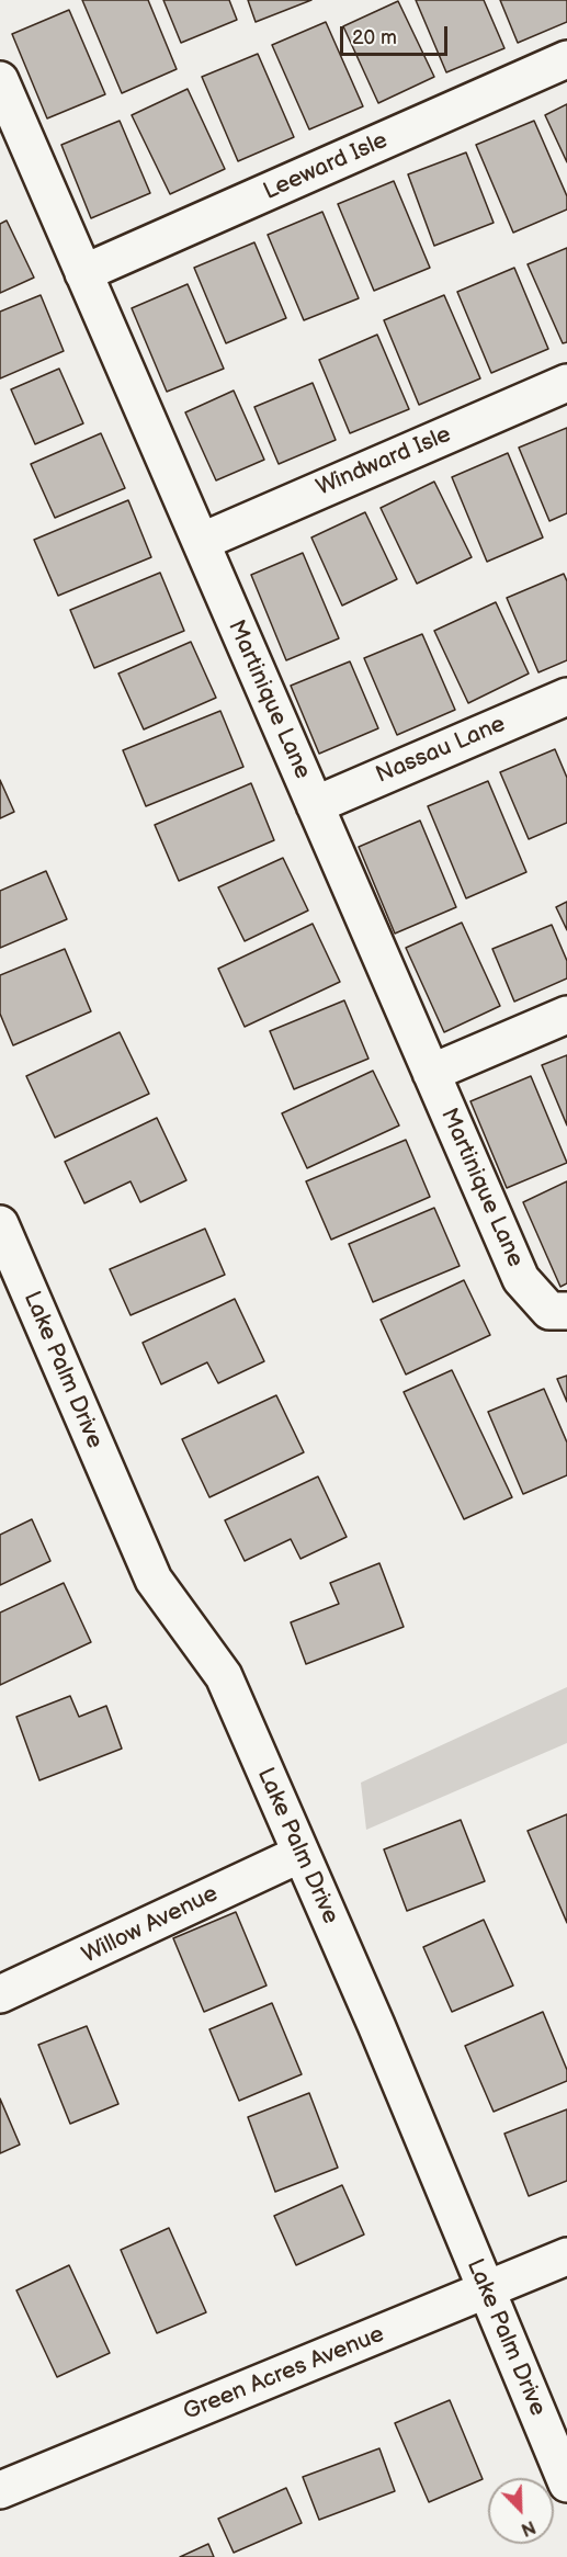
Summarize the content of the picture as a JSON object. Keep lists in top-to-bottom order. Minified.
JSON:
{"streets":{"street":["Leeward Isle","Windward Isle","Martinique Lane","Nassau Lane","Lake Palm Drive","Willow Avenue","Green Acres Avenue"]},"crossings":[["Leeward Isle","Martinique Lane"],["Windward Isle","Martinique Lane"],["Martinique Lane","Nassau Lane"],["Lake Palm Drive","Willow Avenue"],["Lake Palm Drive","Green Acres Avenue"]],"scale_bar":"20 m","north":"bottom right"}
